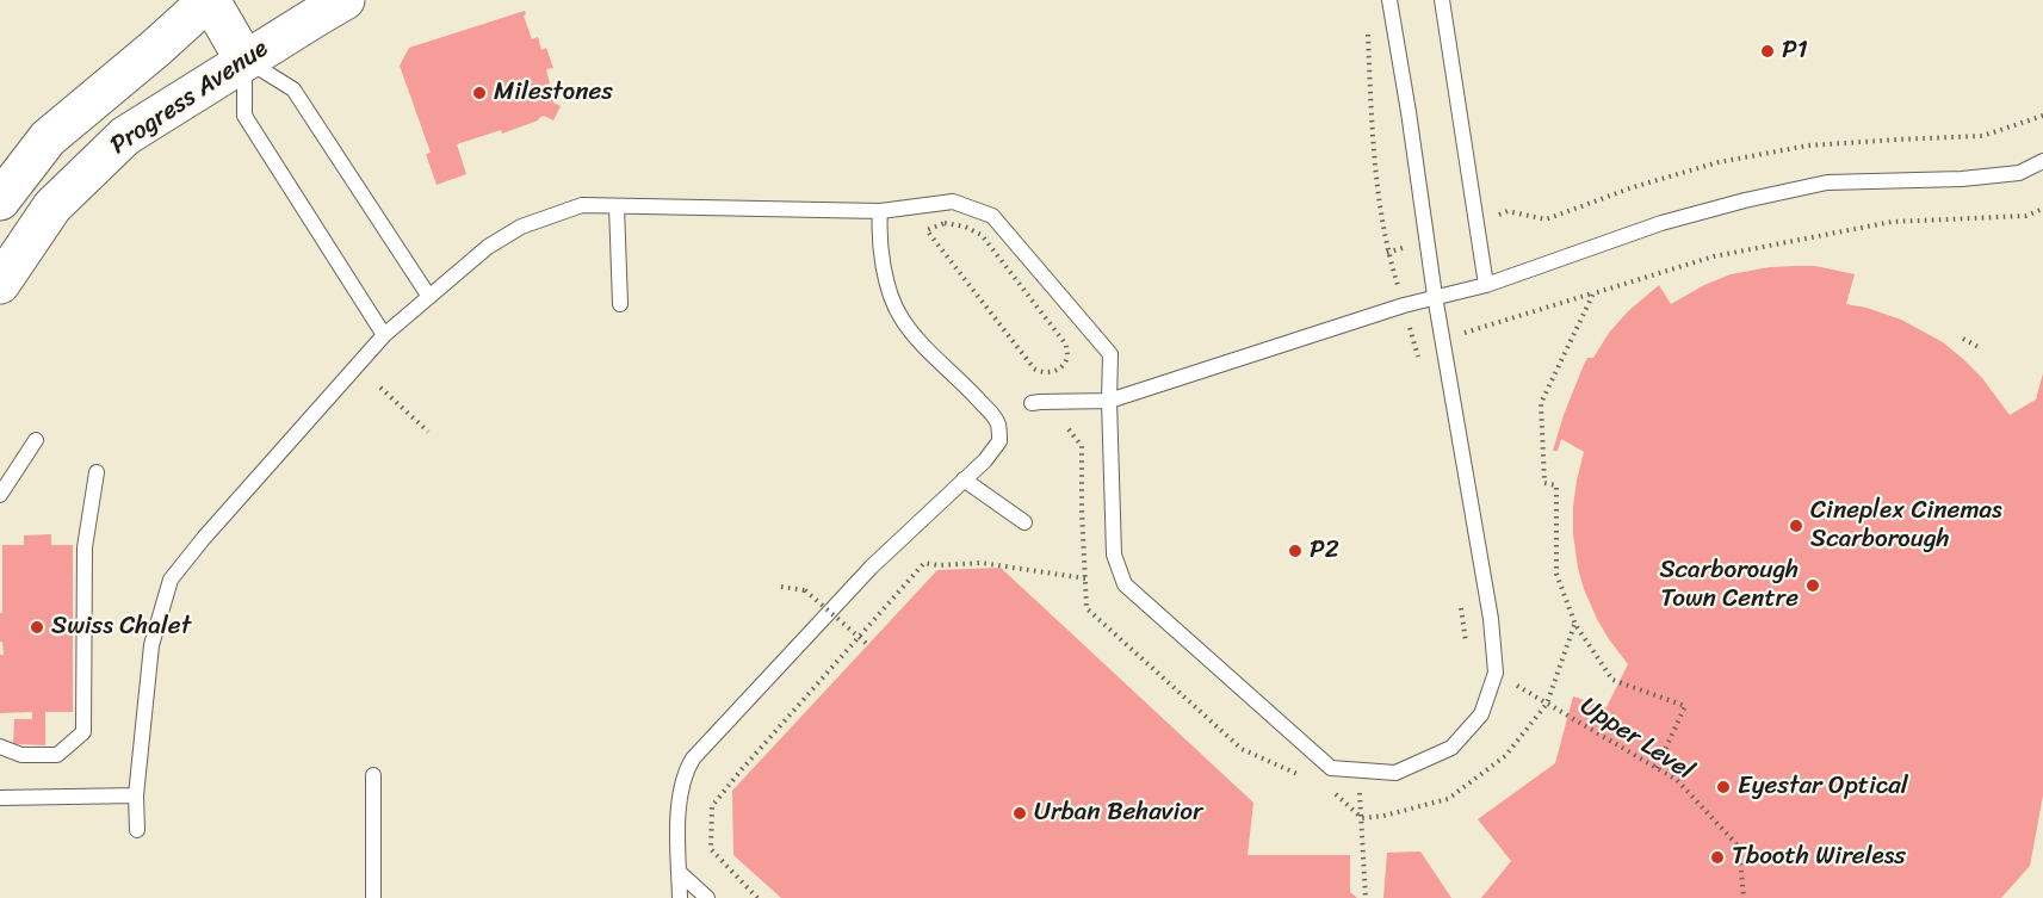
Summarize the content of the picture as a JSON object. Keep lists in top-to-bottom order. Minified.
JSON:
{"streets":{"main road":["Progress Avenue"],"path":["Upper Level"]},"places":["P1","Milestones","Cineplex Cinemas Scarborough","P2","Scarborough Town Centre","Swiss Chalet","Eyestar Optical","Urban Behavior","Tbooth Wireless"]}
